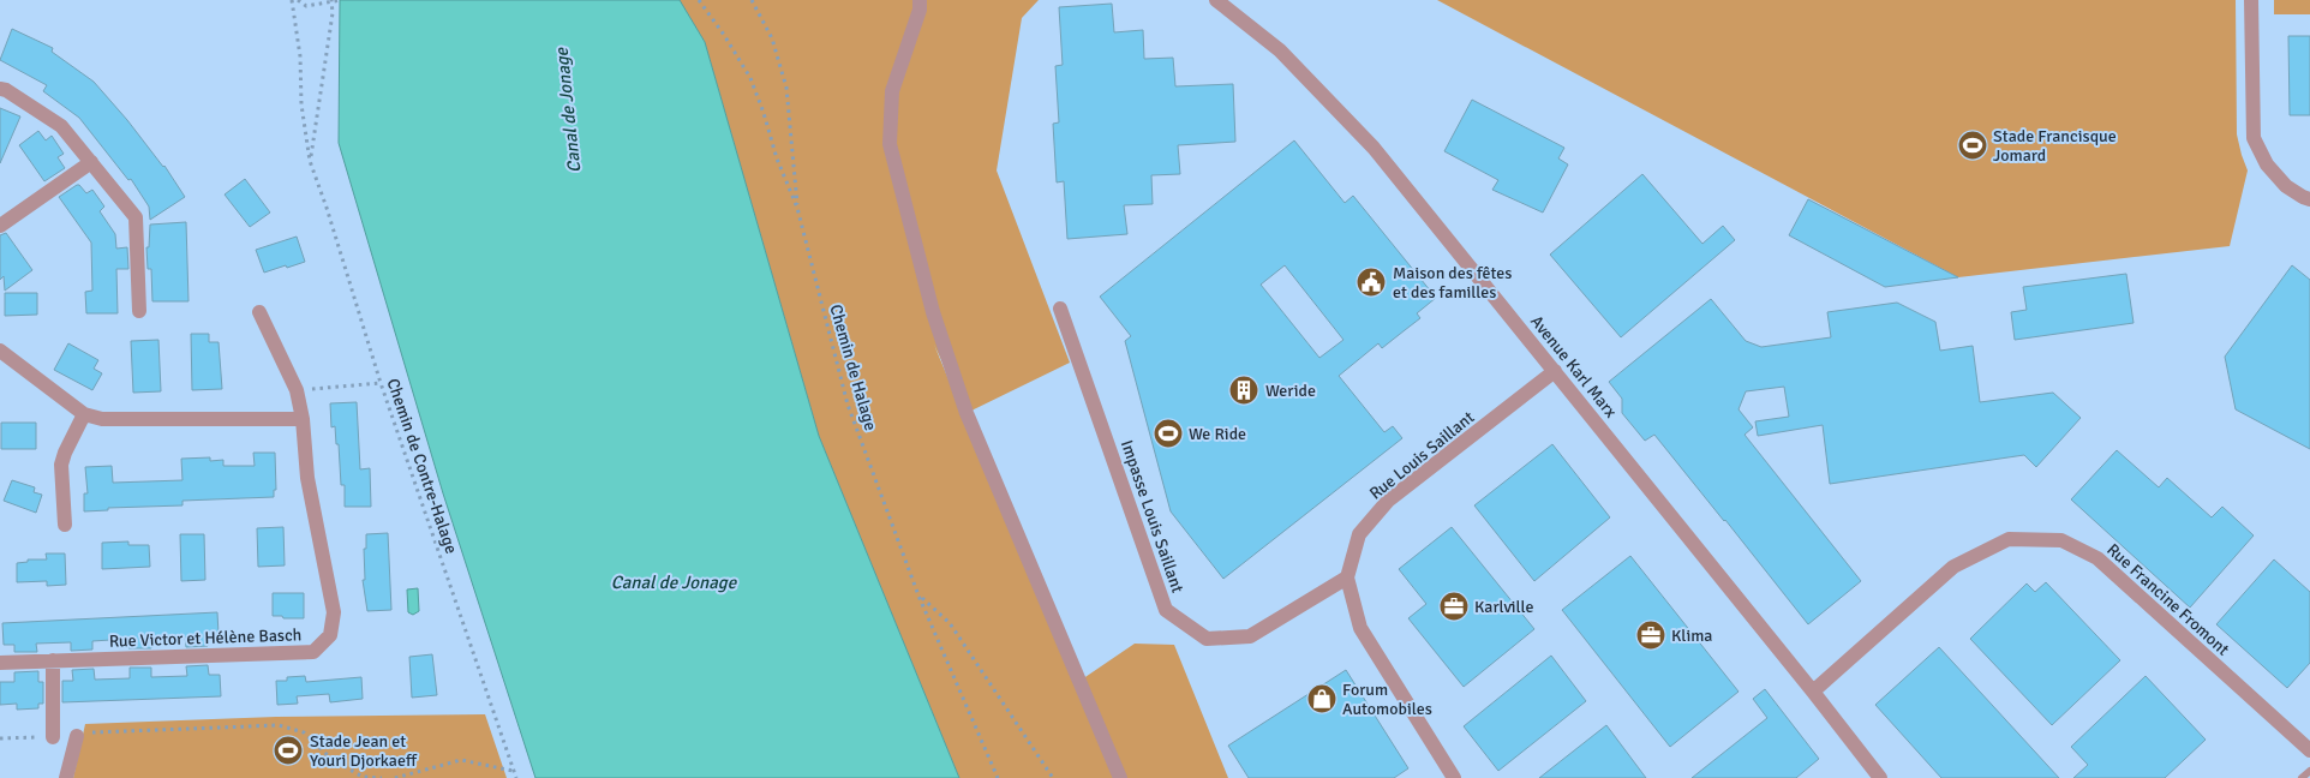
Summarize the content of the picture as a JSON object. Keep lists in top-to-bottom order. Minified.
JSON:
{"streets":{"street":["Avenue Karl Marx","Rue Louis Saillant","Impasse Louis Saillant","Rue Francine Fromont","Rue Victor et Hélène Basch"],"path":["Chemin de Halage","Chemin de Contre-Halage"]},"crossings":[["Avenue Karl Marx","Rue Louis Saillant"],["Avenue Karl Marx","Rue Francine Fromont"],["Rue Louis Saillant","Impasse Louis Saillant"]],"water":["Canal de Jonage"],"places":{"sports":["Stade Francisque Jomard","We Ride","Stade Jean et Youri Djorkaeff"],"public building":["Maison des fêtes et des familles"],"building":["Weride"],"office":["Karlville","Klima"],"shop":["Forum Automobiles"]}}
